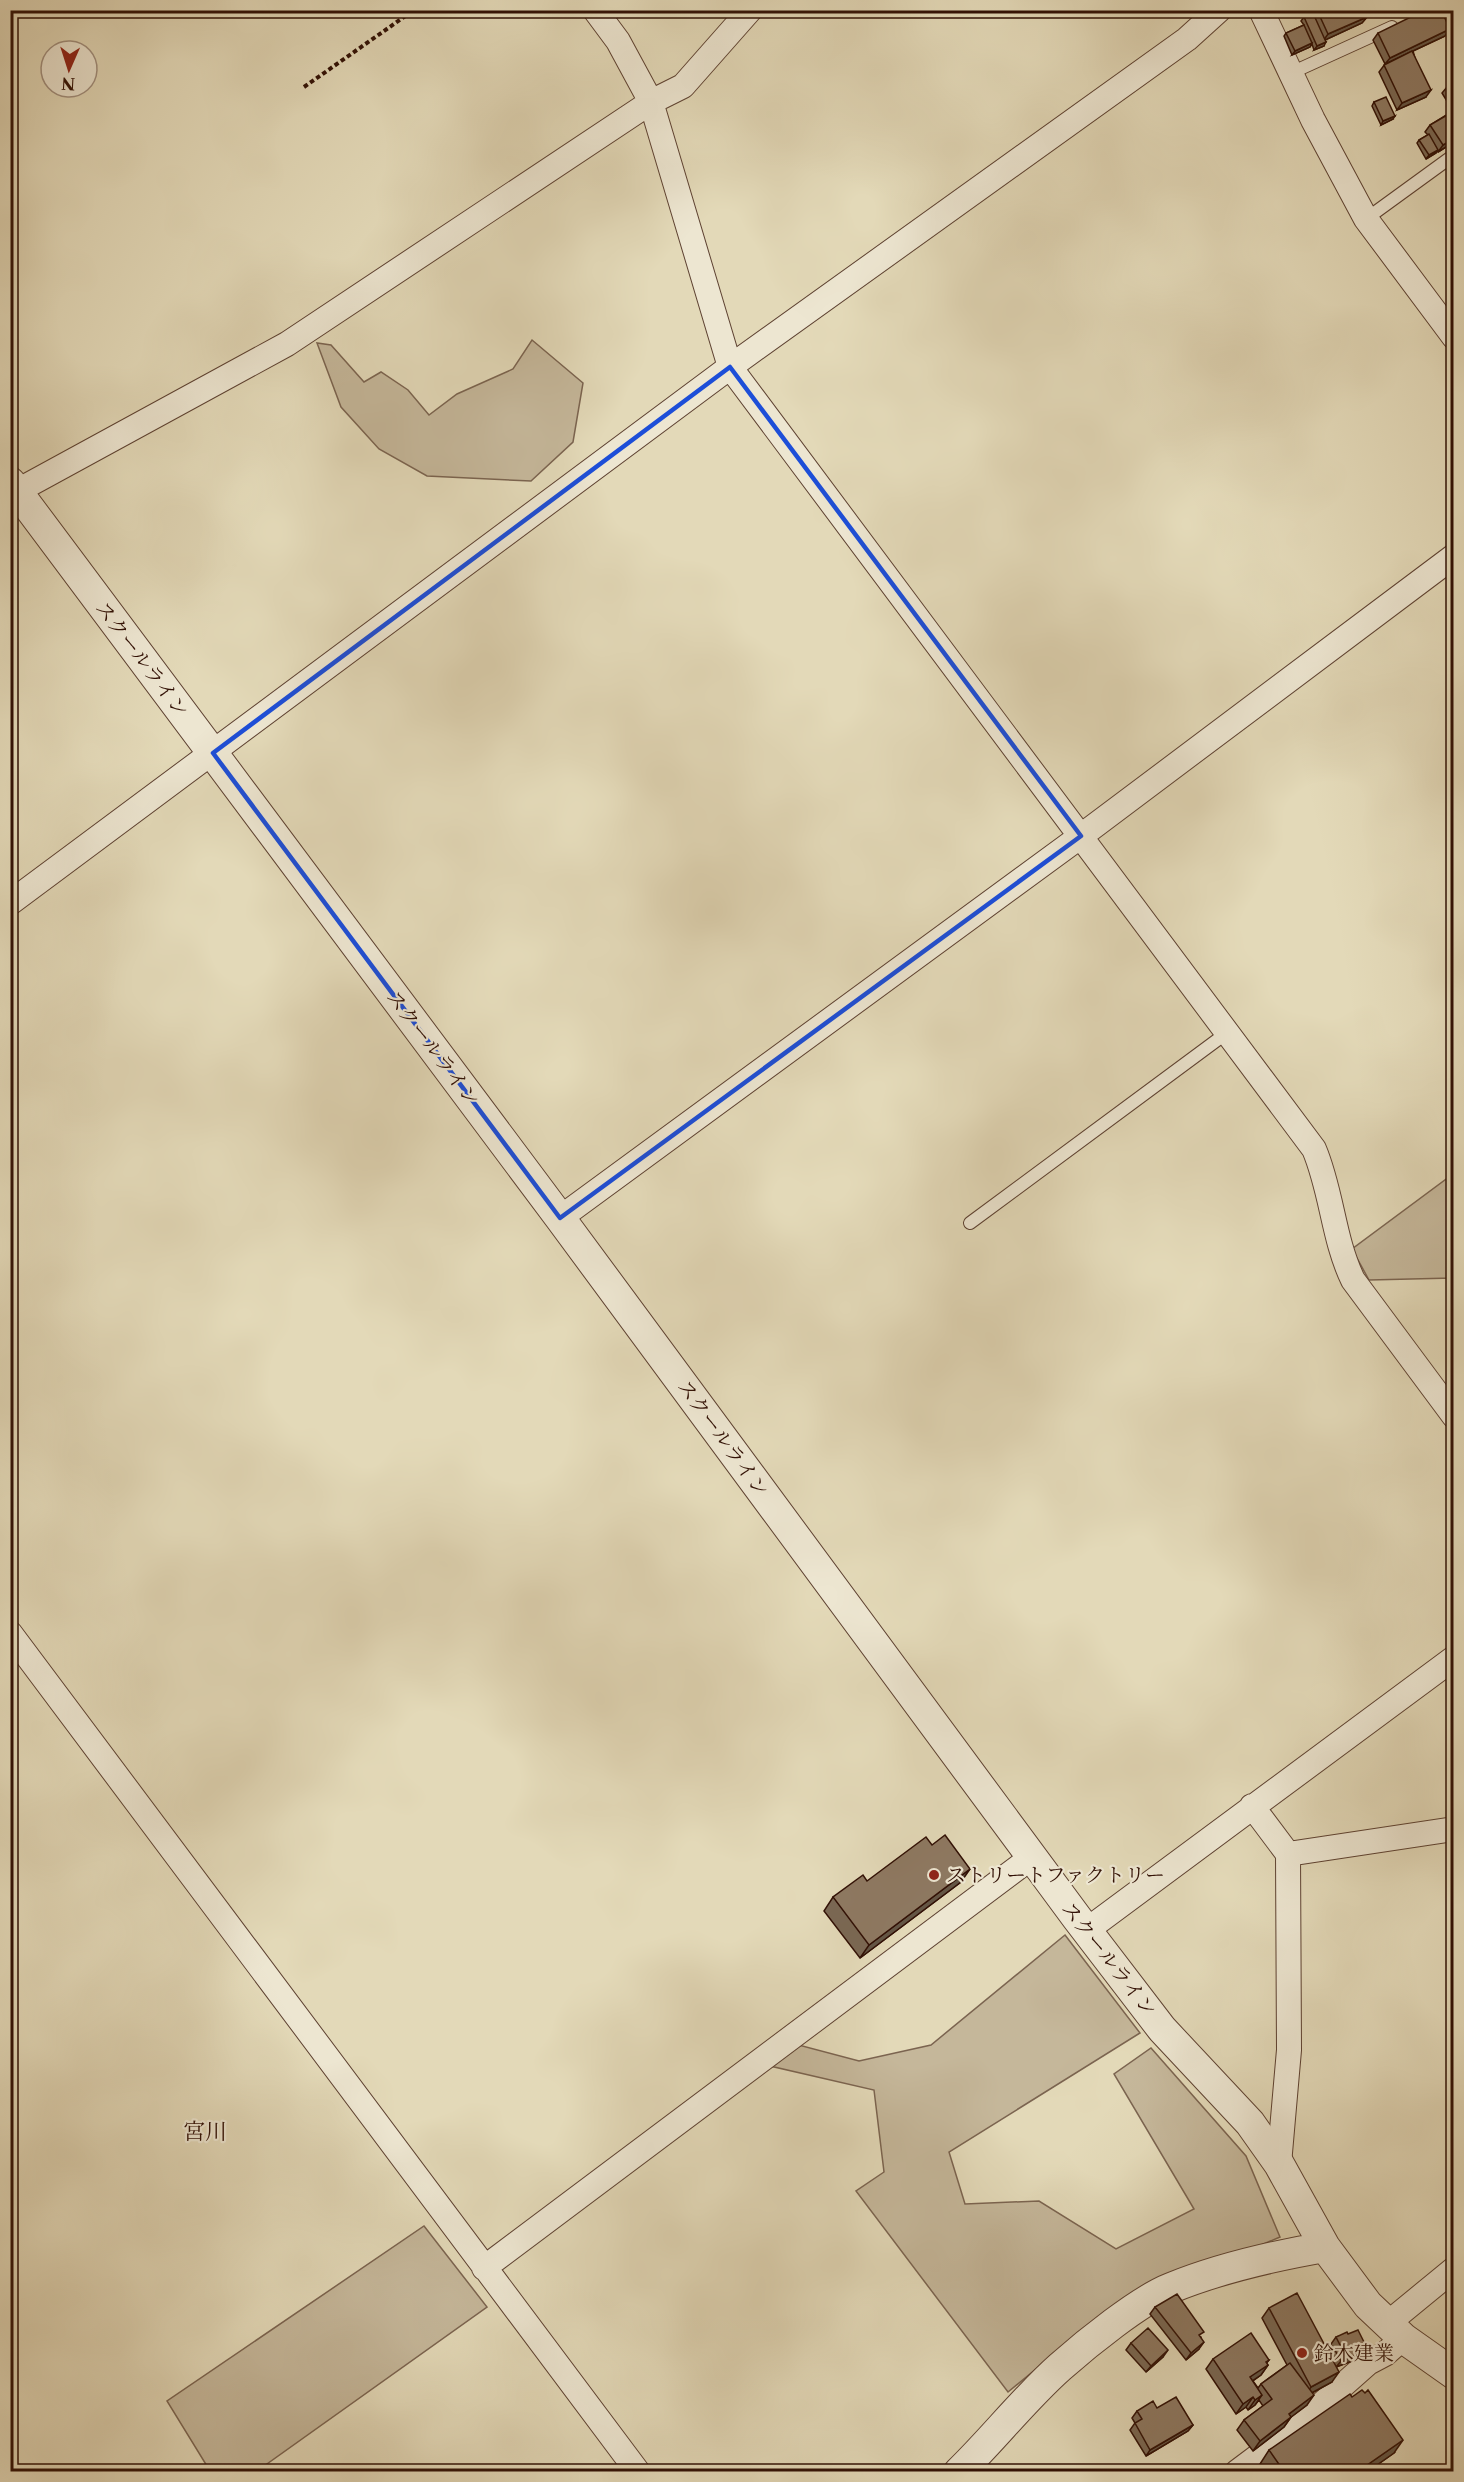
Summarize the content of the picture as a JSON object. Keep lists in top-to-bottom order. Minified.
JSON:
{"streets":{"street":["スクールライン"]},"districts":["宮川"],"places":["ストリートファクトリー","鈴木建業"],"north":"bottom"}
